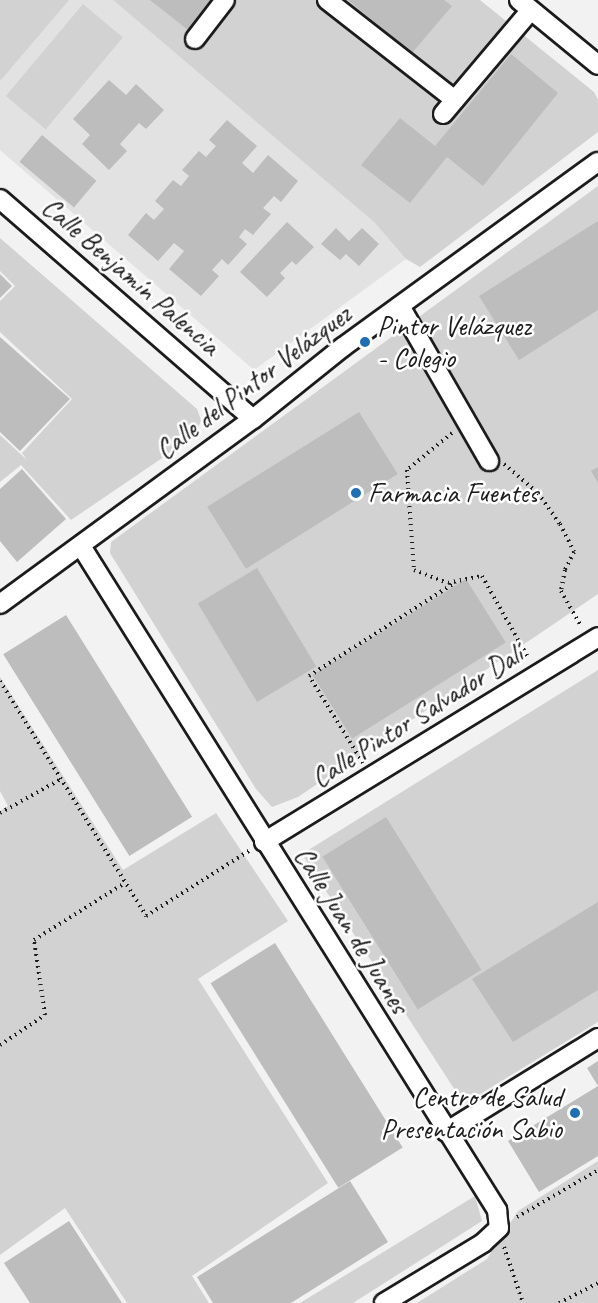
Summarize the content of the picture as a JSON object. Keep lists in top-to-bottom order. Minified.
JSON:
{"streets":{"street":["Calle Benjamín Palencia","Calle del Pintor Velázquez","Calle Pintor Salvador Dalí","Calle Juan de Juanes"]},"crossings":[["Calle Benjamín Palencia","Calle del Pintor Velázquez"],["Calle del Pintor Velázquez","Calle Juan de Juanes"],["Calle Pintor Salvador Dalí","Calle Juan de Juanes"]],"places":["Pintor Velázquez - Colegio","Farmacia Fuentes","Centro de Salud Presentación Sabio"]}
